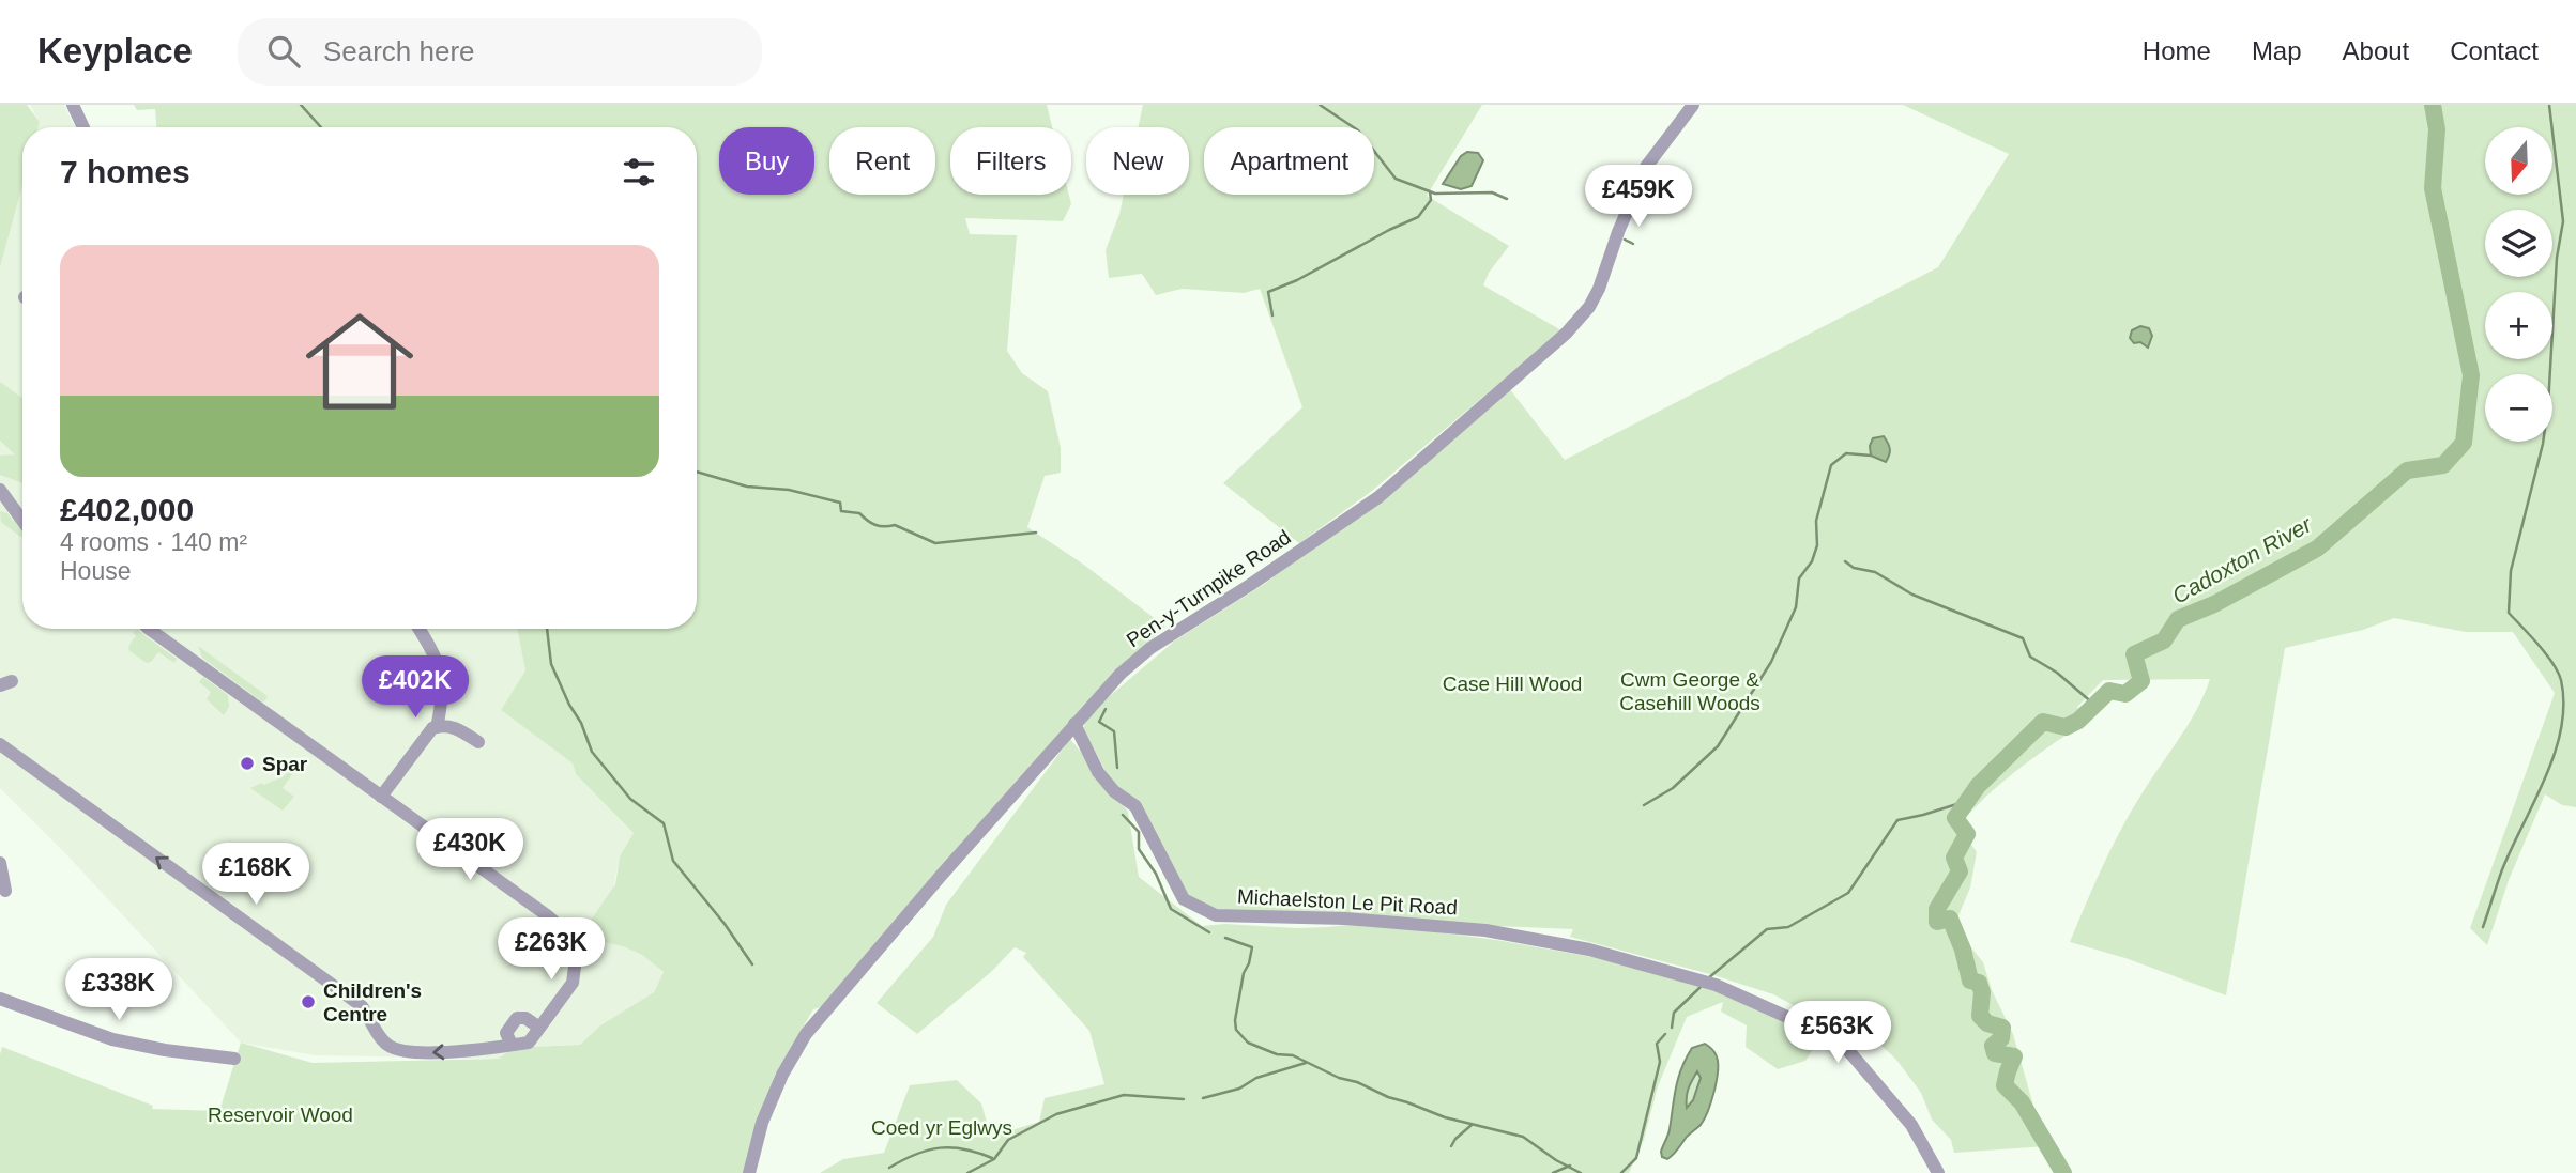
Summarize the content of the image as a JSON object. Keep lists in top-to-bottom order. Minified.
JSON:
{"streets":{"street":["Pen-y-Turnpike Road","Michaelston Le Pit Road"]},"crossings":[["Pen-y-Turnpike Road","Michaelston Le Pit Road"]],"water":["Cadoxton River"],"parks":["Cwm George & Casehill Woods","Case Hill Wood","Reservoir Wood","Coed yr Eglwys"],"places":["Spar","Children's Centre"],"north":"bottom","page":{"header":"Keyplace","search":"Search here","nav":["Home","Map","About","Contact"],"map_buttons":["+","−"],"chip":["Buy","Rent","Filters","New","Apartment"],"heading":"7 homes","price":["£459K","£402K","£430K","£168K","£263K","£338K","£563K"],"list":[{"name":"£402,000","note":"4 rooms · 140 m² · House"}]}}
